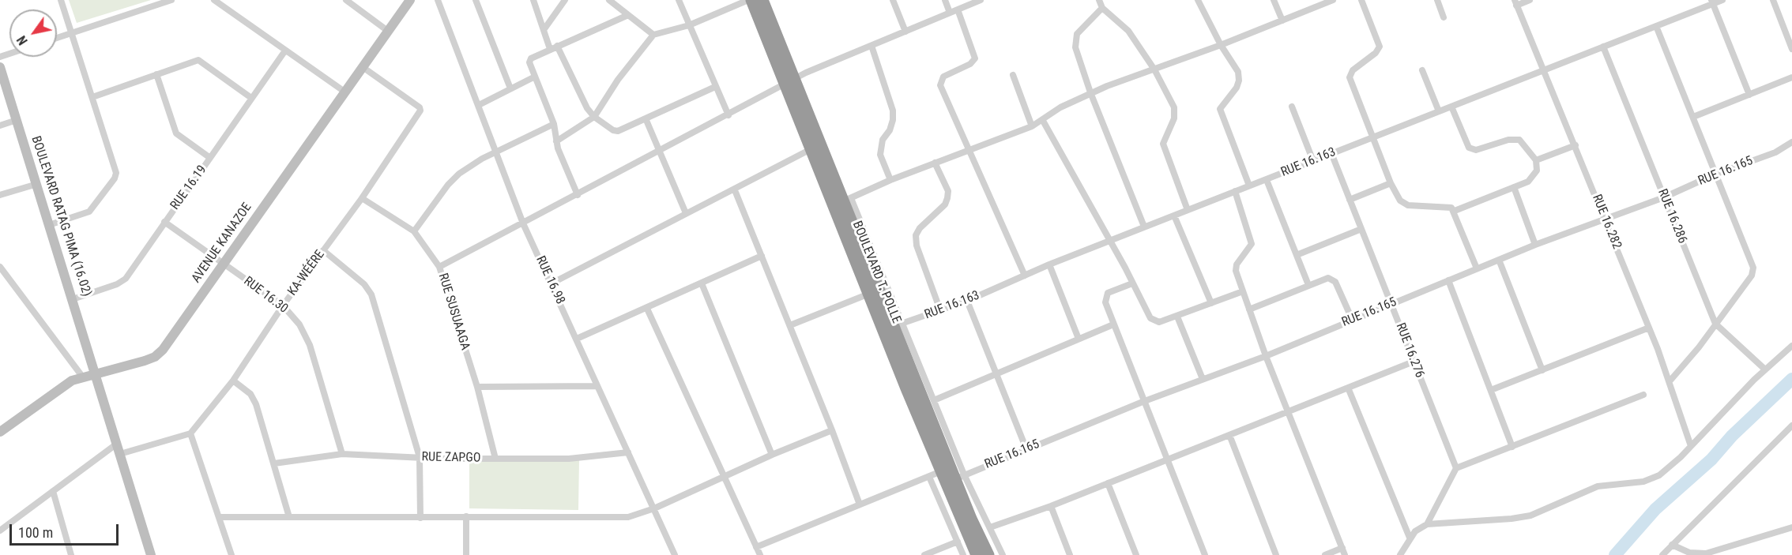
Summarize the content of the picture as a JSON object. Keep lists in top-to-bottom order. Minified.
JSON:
{"streets":{"highway":["BOULEVARD T. POLLE"],"street":["RUE 16.163","RUE 16.165","RUE 16.19","BOULEVARD RATAG PIMA (16.02)","RUE 16.286","RUE 16.282","AVENUE KANAZOE","KA-WÉÉRE","RUE 16.98","RUE 16.30","RUE SUSUAAGA","RUE 16.276","RUE ZAPGO"]},"crossings":[["RUE 16.163","RUE 16.286"],["RUE 16.163","RUE 16.282"],["RUE 16.163","BOULEVARD T. POLLE"],["RUE 16.163","RUE 16.276"],["RUE 16.165","RUE 16.286"],["RUE 16.165","RUE 16.282"],["RUE 16.165","BOULEVARD T. POLLE"],["RUE 16.165","RUE 16.276"],["RUE 16.19","BOULEVARD RATAG PIMA (16.02)"],["RUE 16.19","RUE 16.30"],["BOULEVARD RATAG PIMA (16.02)","AVENUE KANAZOE"],["AVENUE KANAZOE","KA-WÉÉRE"],["AVENUE KANAZOE","RUE 16.30"],["KA-WÉÉRE","RUE 16.30"],["KA-WÉÉRE","RUE SUSUAAGA"],["RUE 16.98","RUE ZAPGO"],["RUE 16.30","RUE ZAPGO"],["RUE SUSUAAGA","RUE ZAPGO"]],"scale_bar":"100 m","north":"bottom left"}
